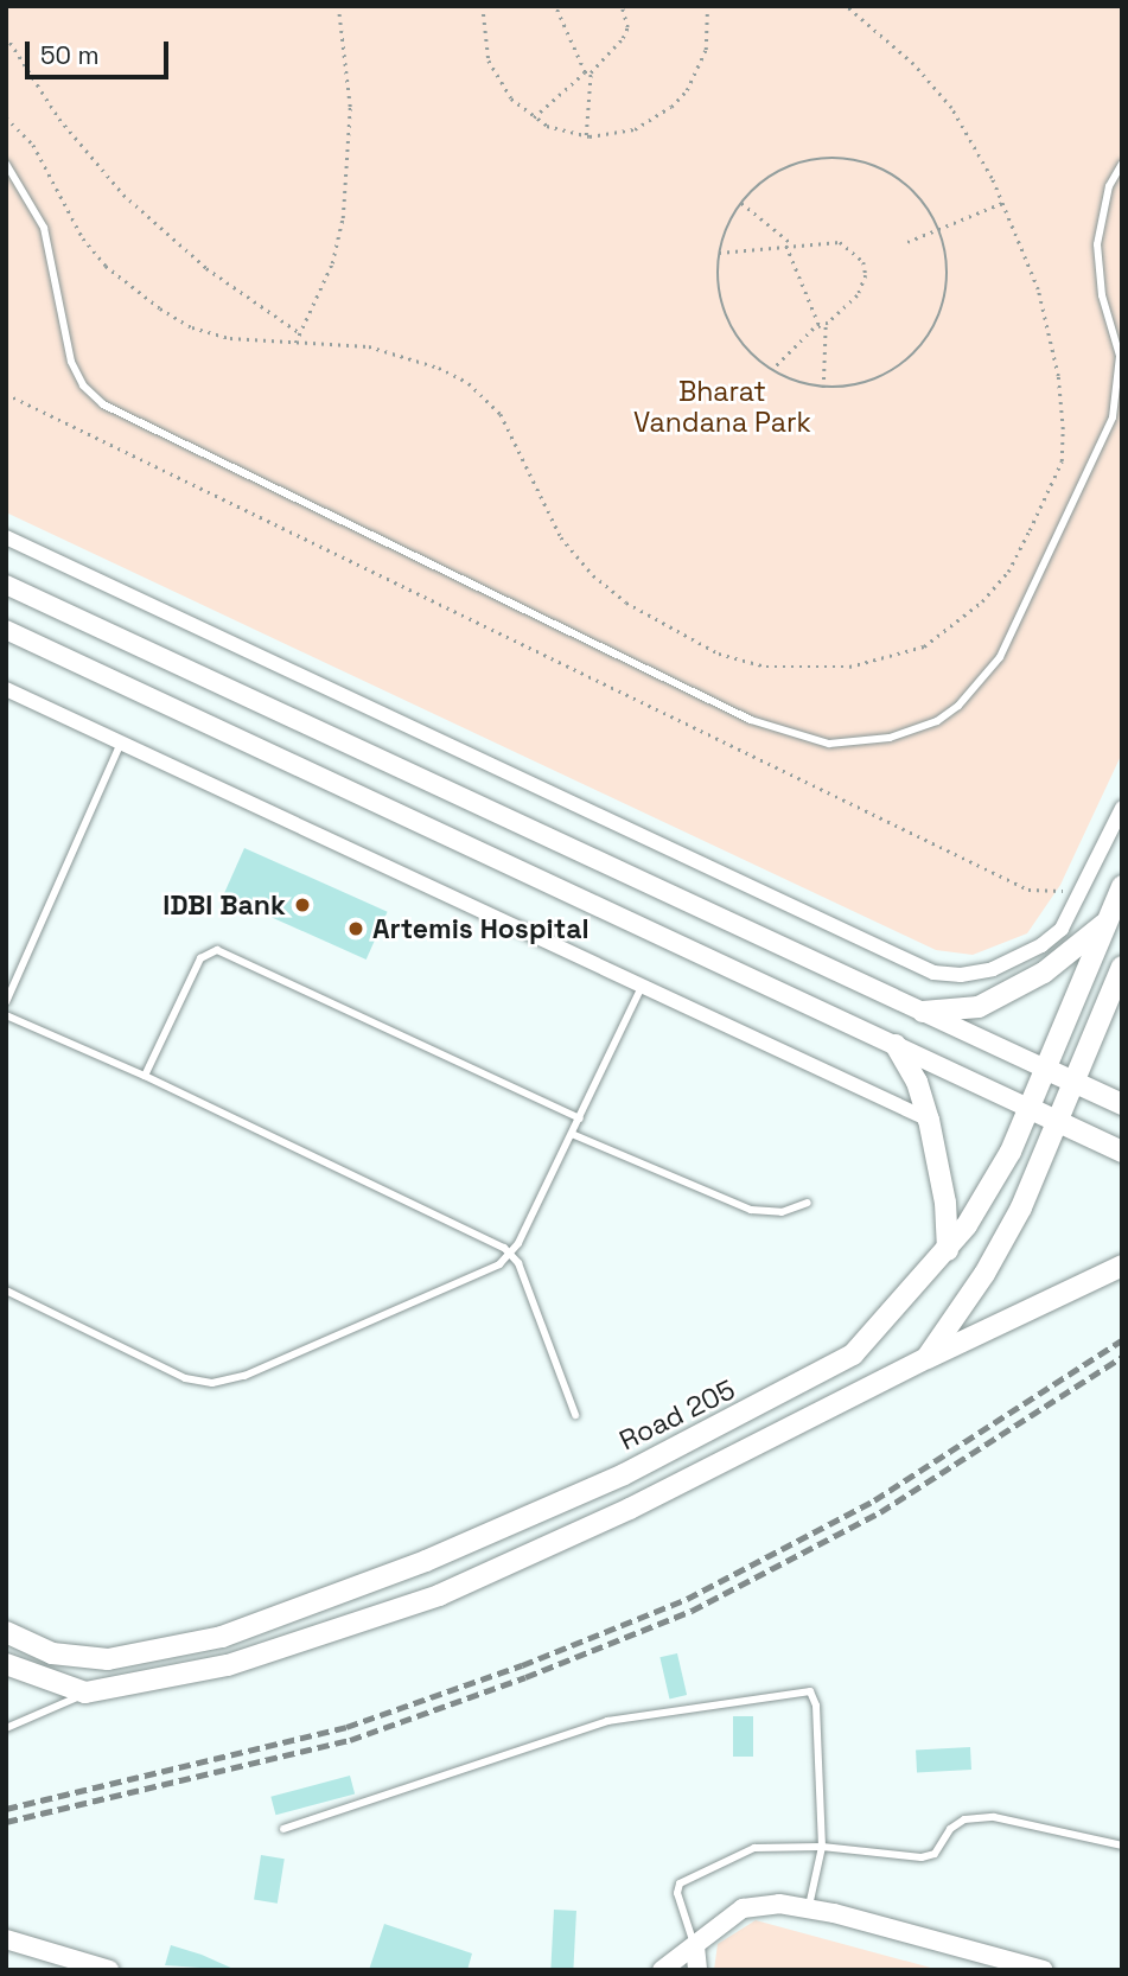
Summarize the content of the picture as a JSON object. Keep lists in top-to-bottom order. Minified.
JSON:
{"streets":{"main road":["Road 205"]},"parks":["Bharat Vandana Park"],"places":["IDBI Bank","Artemis Hospital"],"scale_bar":"50 m"}
